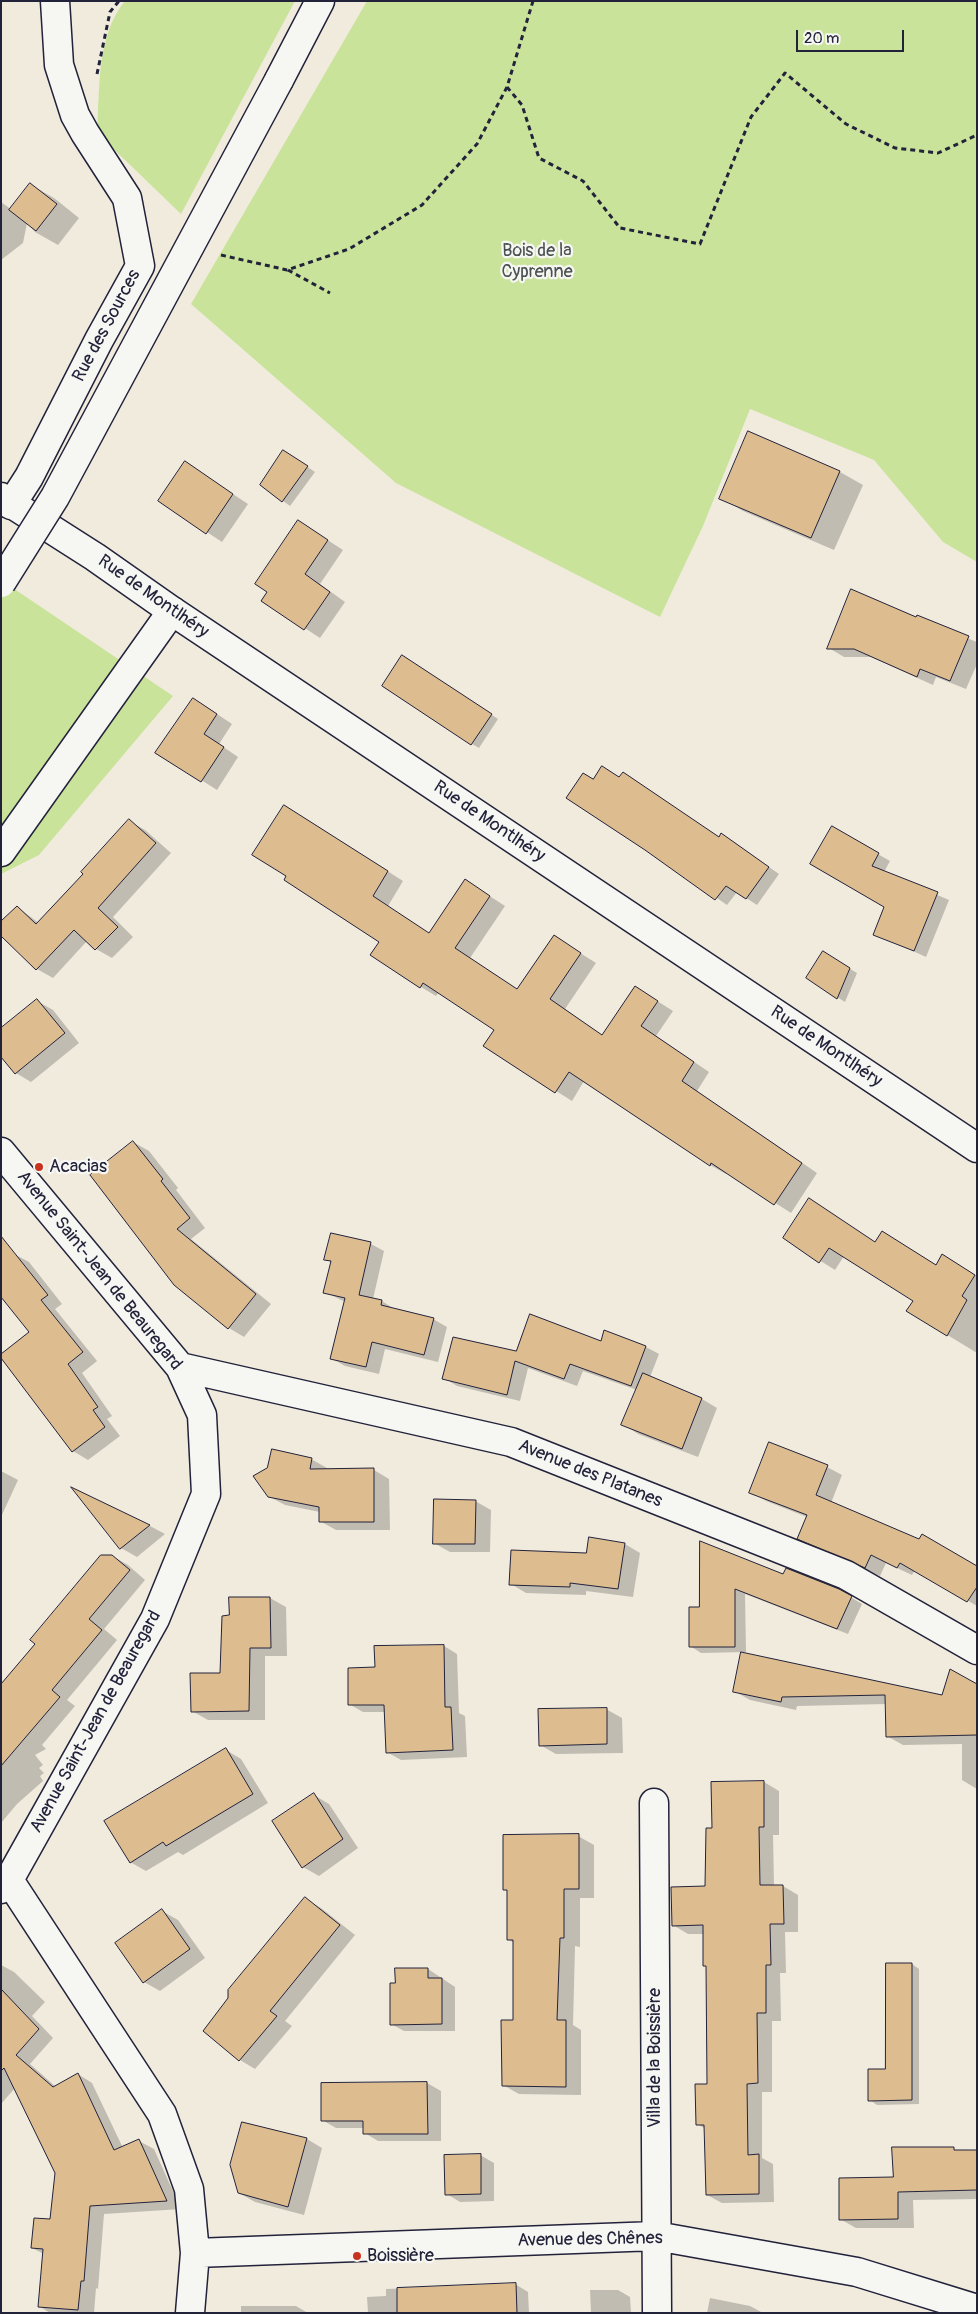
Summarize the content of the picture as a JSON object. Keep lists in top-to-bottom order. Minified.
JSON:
{"streets":{"street":["Rue des Sources","Rue de Montlhéry","Avenue Saint-Jean de Beauregard","Avenue des Platanes","Villa de la Boissière","Avenue des Chênes"]},"crossings":[["Rue des Sources","Rue de Montlhéry"],["Avenue Saint-Jean de Beauregard","Avenue des Platanes"],["Avenue Saint-Jean de Beauregard","Avenue des Chênes"],["Villa de la Boissière","Avenue des Chênes"]],"parks":["Bois de la Cyprenne"],"places":["Acacias","Boissière"],"scale_bar":"20 m"}
